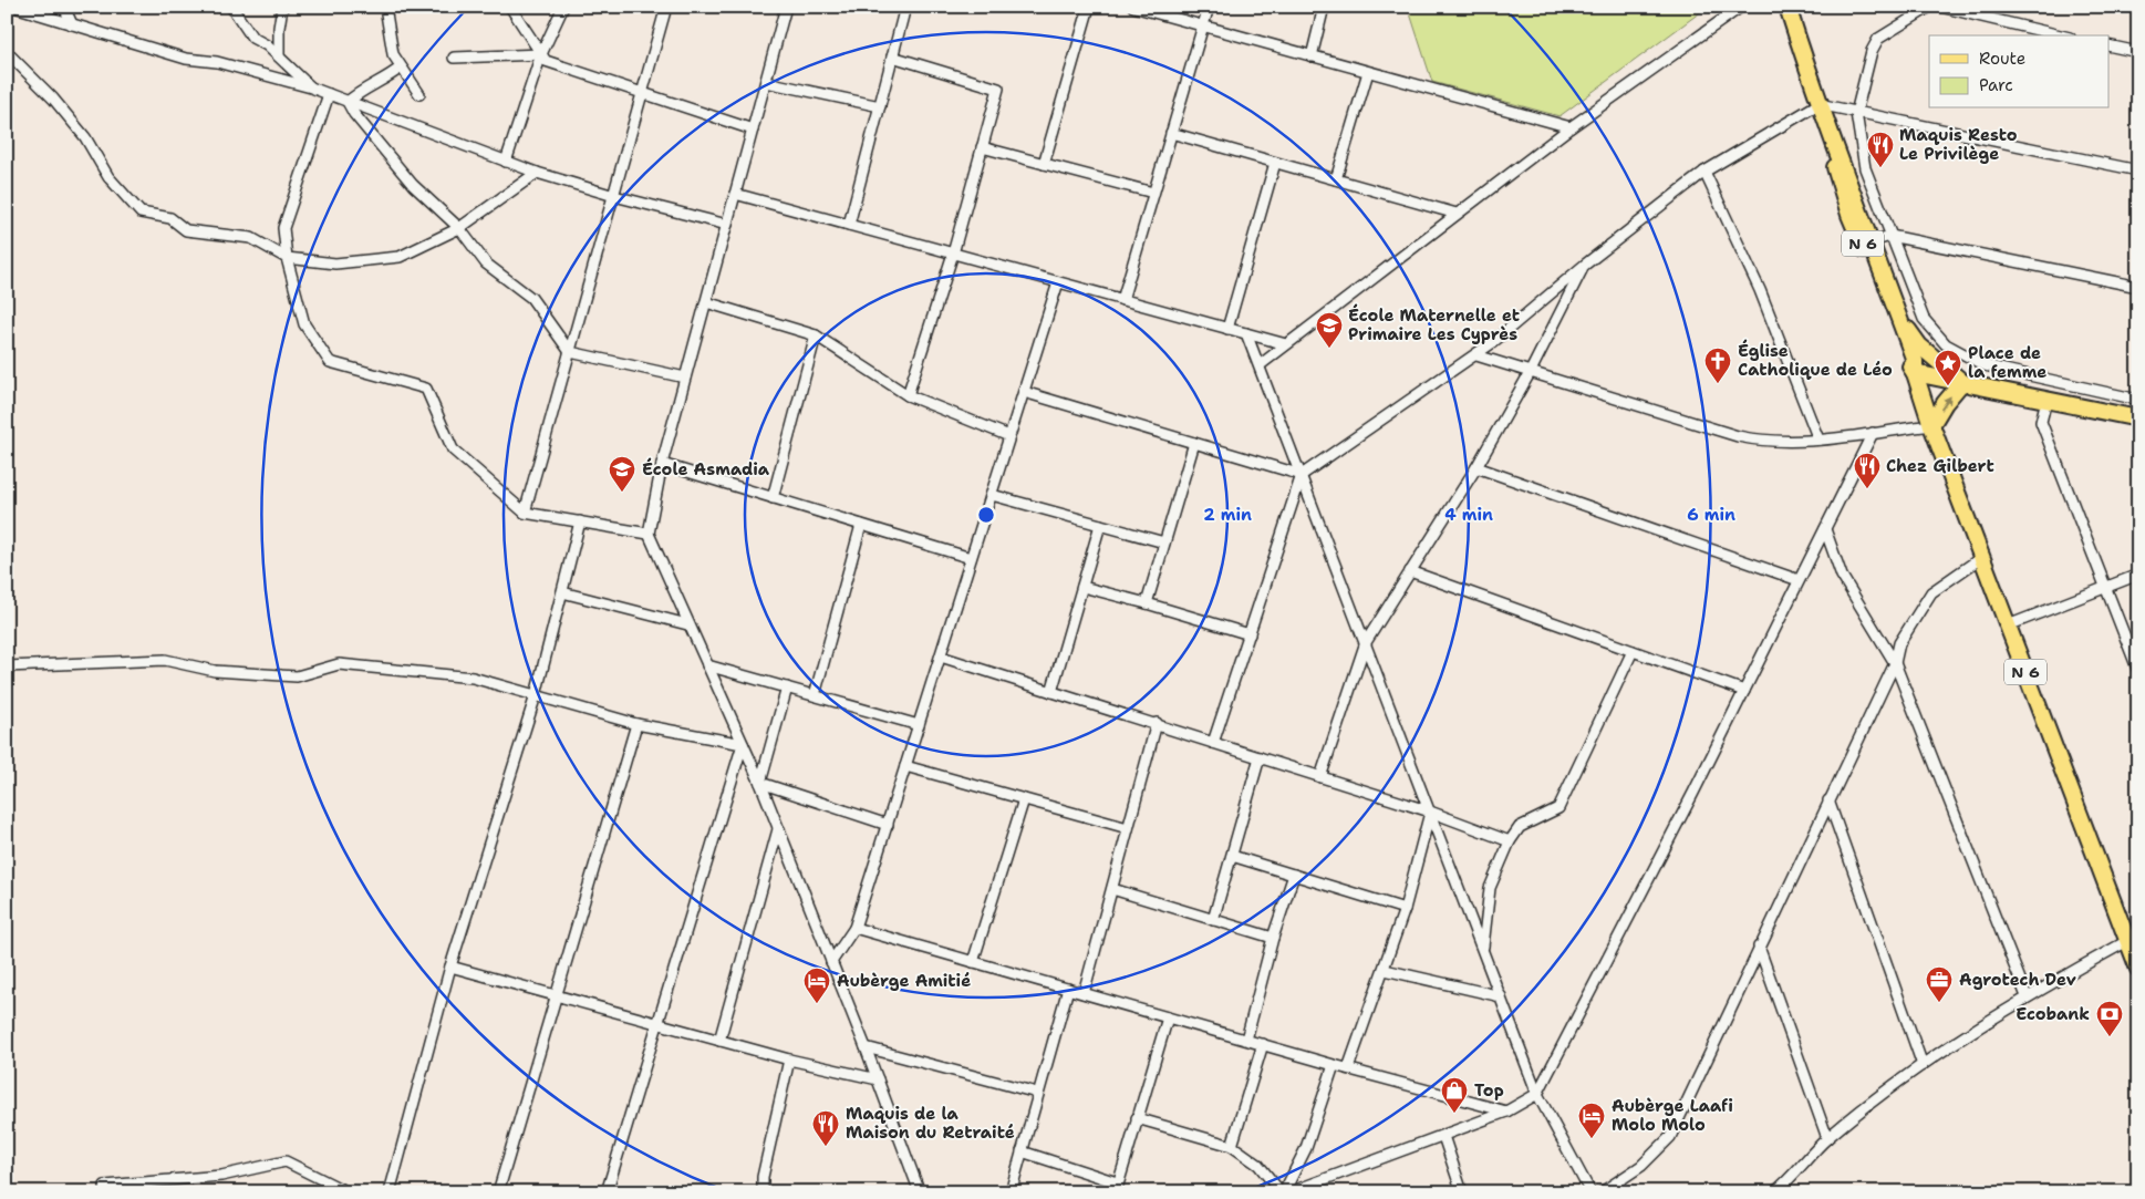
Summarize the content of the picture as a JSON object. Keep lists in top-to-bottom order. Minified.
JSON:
{"streets":{"main road":["N 6"]},"places":{"restaurant":["Maquis Resto Le Privilège","Chez Gilbert","Maquis de la Maison du Retraité"],"school or university":["École Maternelle et Primaire Les Cyprès","École Asmadia"],"church":["Église Catholique de Léo"],"place":["Place de la femme"],"office":["Agrotech Dev"],"hotel":["Aubèrge Amitié","Aubèrge Laafi Molo Molo"],"bank":["Ecobank"],"shop":["Top"]},"legend":["Route","Parc"],"rings":["2 min","4 min","6 min"]}
